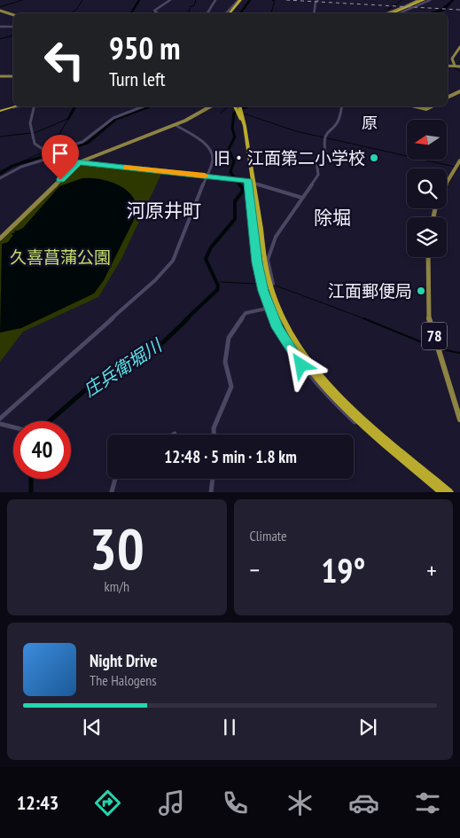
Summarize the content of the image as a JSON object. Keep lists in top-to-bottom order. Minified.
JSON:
{"streets":{"main road":["78"]},"districts":["原","河原井町","除堀"],"water":["庄兵衛堀川"],"parks":["久喜菖蒲公園"],"places":["旧・江面第二小学校","江面郵便局"],"north":"left","page":{"turn":["950 m","Turn left"],"limit":"40","trip":"12:48 · 5 min · 1.8 km","tile":[["30","km/h"],"Climate"],"heat":["−","19°","+"],"song":["Night Drive","The Halogens"],"tabs":"12:43"}}
